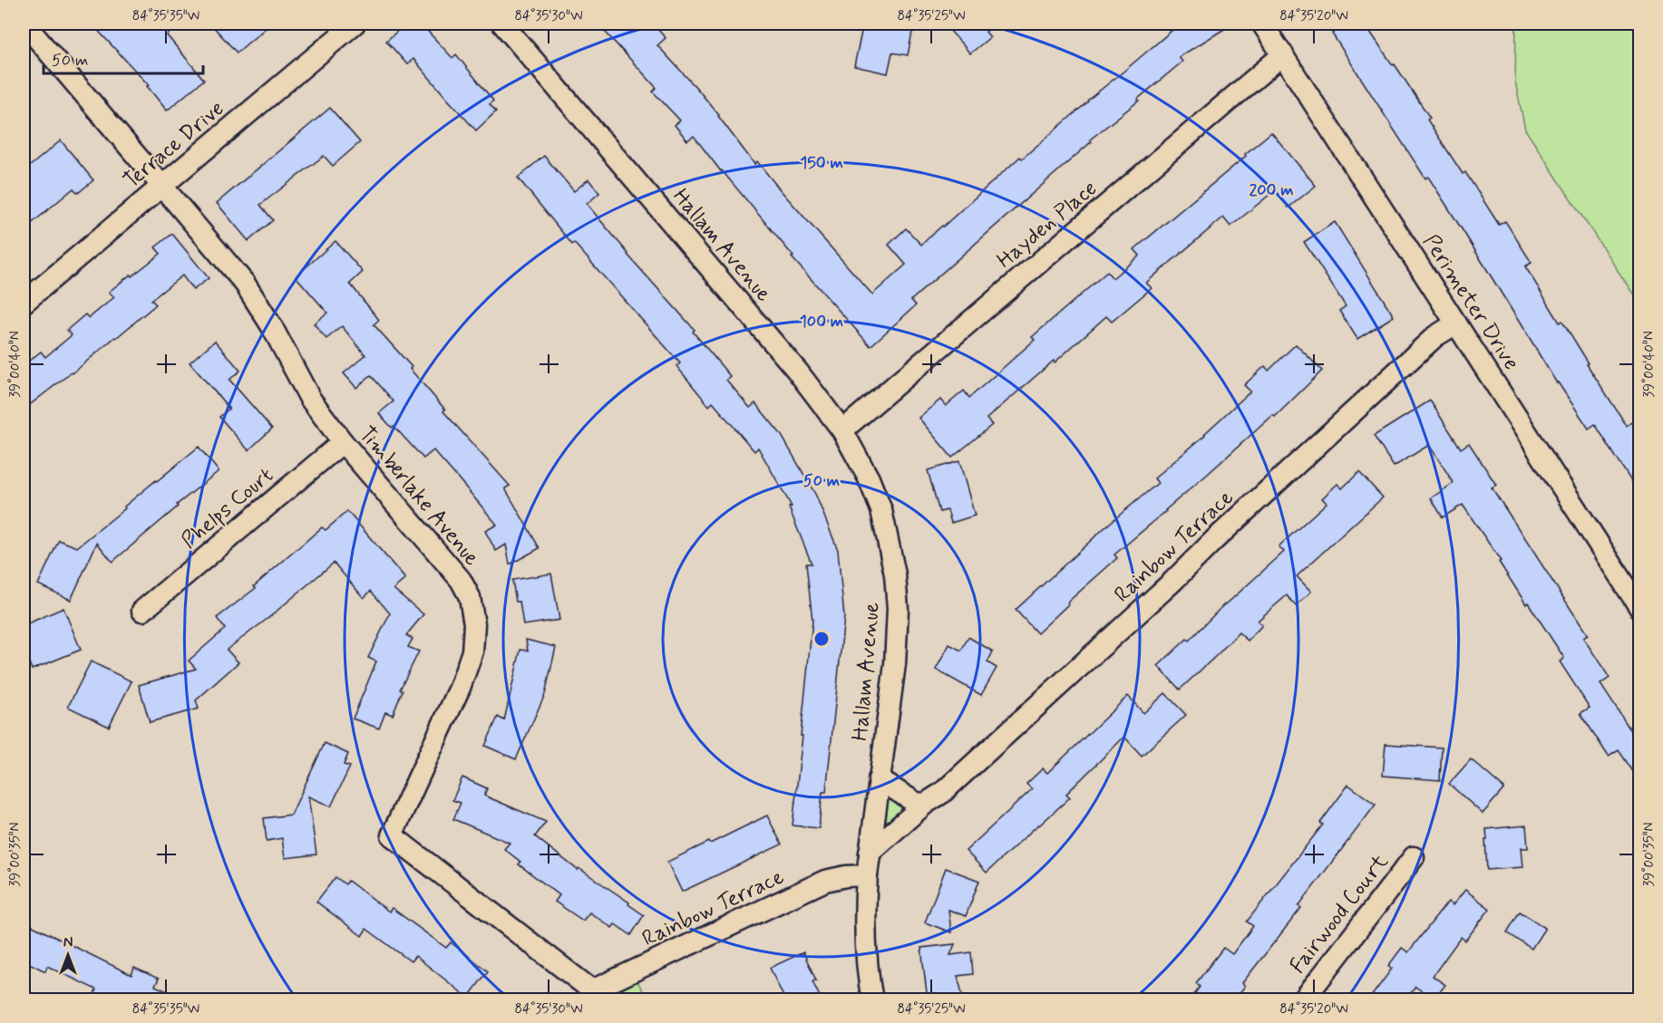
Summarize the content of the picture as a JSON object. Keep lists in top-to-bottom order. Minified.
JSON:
{"streets":{"street":["Terrace Drive","Hayden Place","Hallam Avenue","Perimeter Drive","Timberlake Avenue","Phelps Court","Rainbow Terrace","Fairwood Court"]},"crossings":[["Terrace Drive","Timberlake Avenue"],["Hayden Place","Hallam Avenue"],["Hayden Place","Perimeter Drive"],["Hallam Avenue","Rainbow Terrace"],["Perimeter Drive","Rainbow Terrace"],["Timberlake Avenue","Phelps Court"],["Timberlake Avenue","Rainbow Terrace"]],"scale_bar":"50 m","north":"top","coordinates":["84°35'35\"W","84°35'30\"W","84°35'25\"W","84°35'20\"W","39°00'40\"N","39°00'35\"N"],"rings":["150 m","200 m","100 m","50 m"]}
